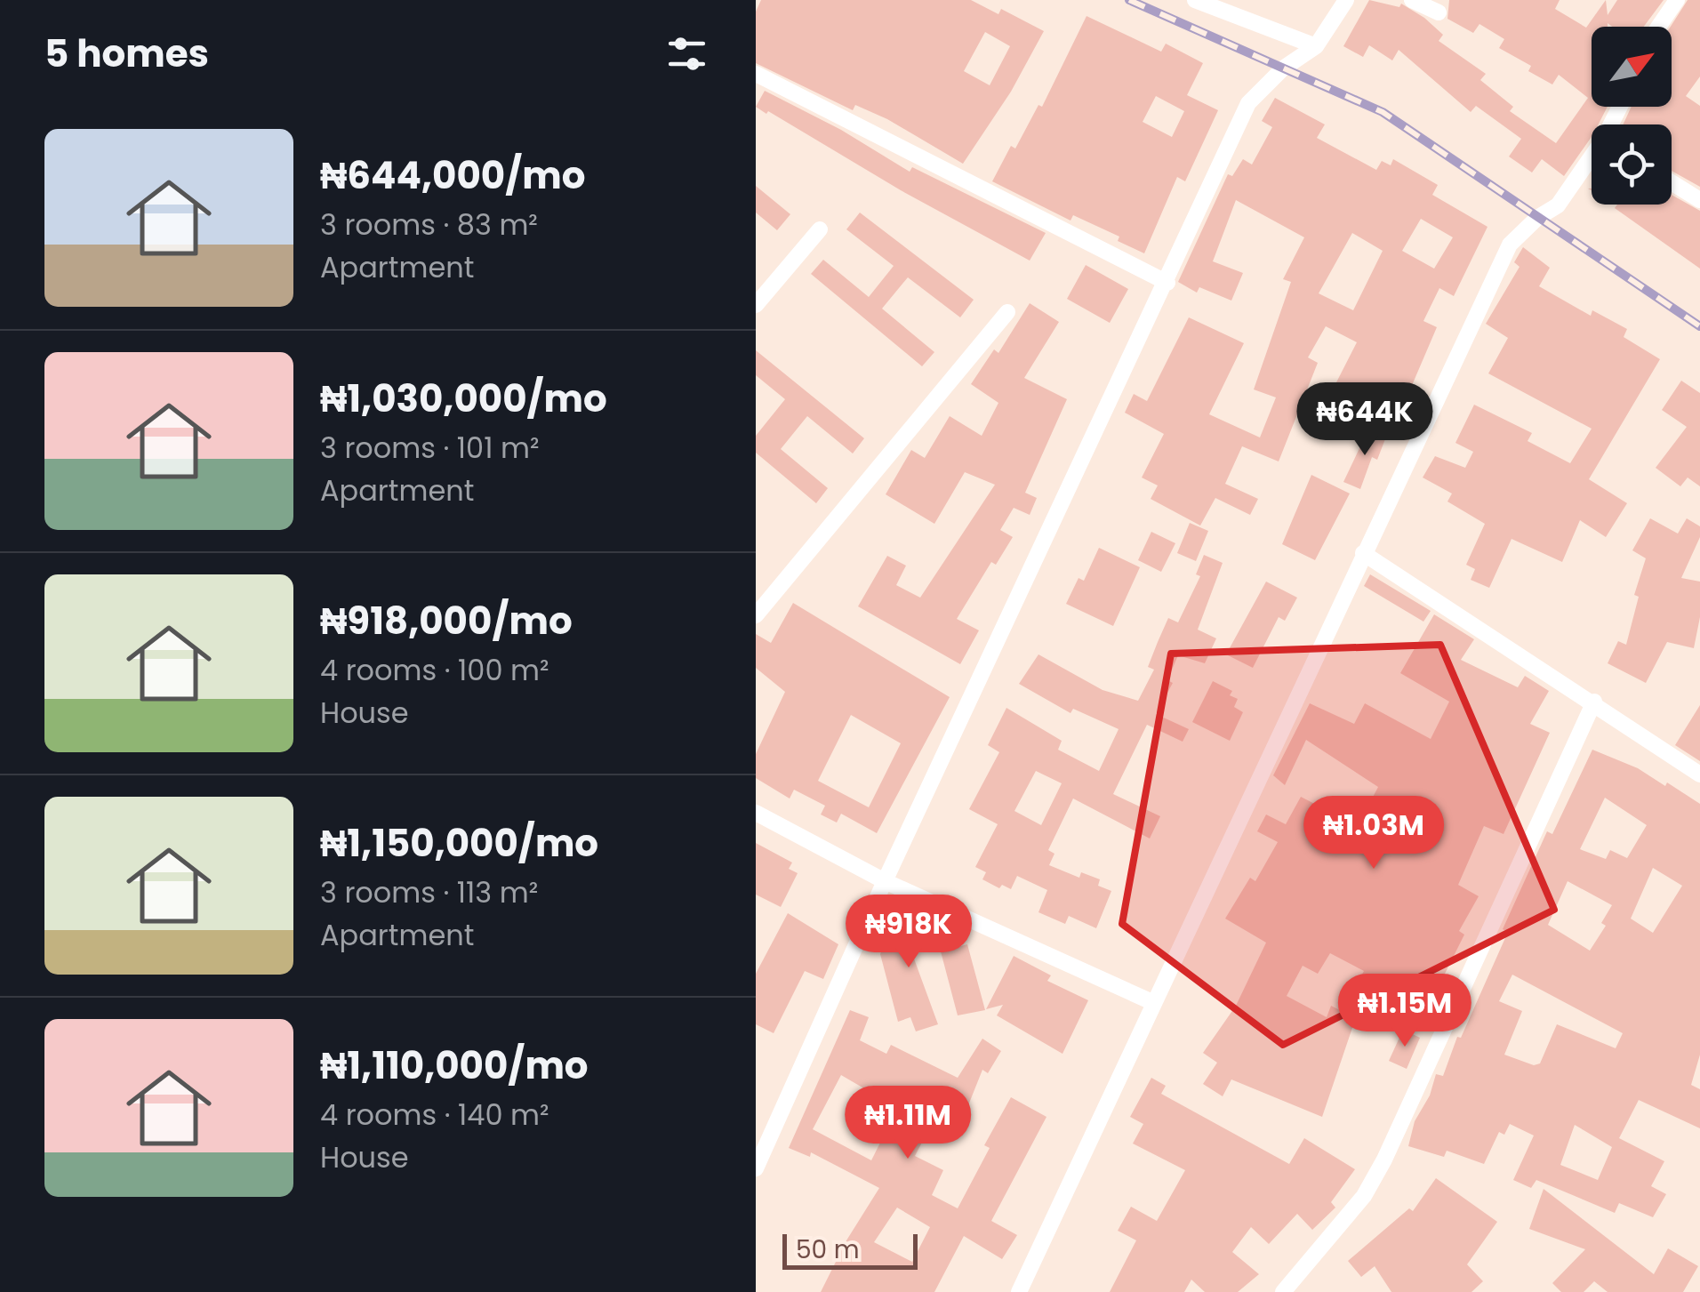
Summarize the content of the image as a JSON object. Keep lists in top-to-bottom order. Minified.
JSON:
{"scale_bar":"50 m","north":"top right","page":{"heading":"5 homes","list":[{"name":"₦644,000/mo","note":"3 rooms · 83 m² · Apartment"},{"name":"₦1,030,000/mo","note":"3 rooms · 101 m² · Apartment"},{"name":"₦918,000/mo","note":"4 rooms · 100 m² · House"},{"name":"₦1,150,000/mo","note":"3 rooms · 113 m² · Apartment"},{"name":"₦1,110,000/mo","note":"4 rooms · 140 m² · House"}],"price":["₦644K","₦1.03M","₦918K","₦1.15M","₦1.11M"],"scale":"50 m"}}
